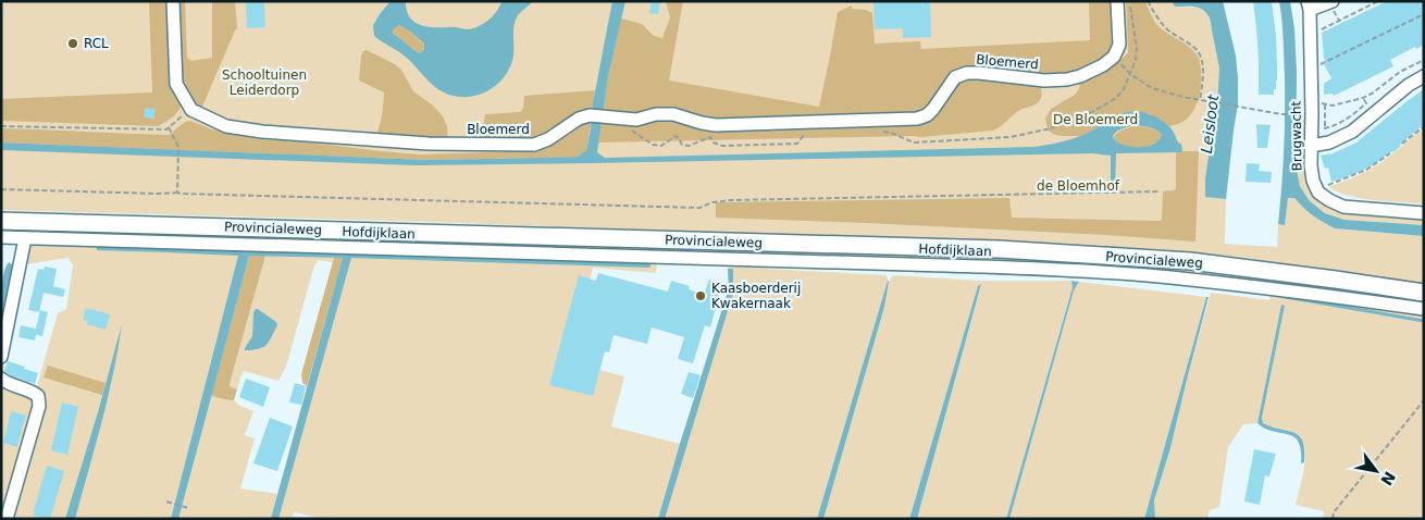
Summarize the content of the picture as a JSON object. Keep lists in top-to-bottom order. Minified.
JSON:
{"streets":{"main road":["Provincialeweg"],"street":["Bloemerd","Brugwacht","Hofdijklaan"]},"water":["Leisloot"],"parks":["Schooltuinen Leiderdorp","De Bloemerd","de Bloemhof"],"places":["RCL","Kaasboerderij Kwakernaak"],"north":"bottom right"}
